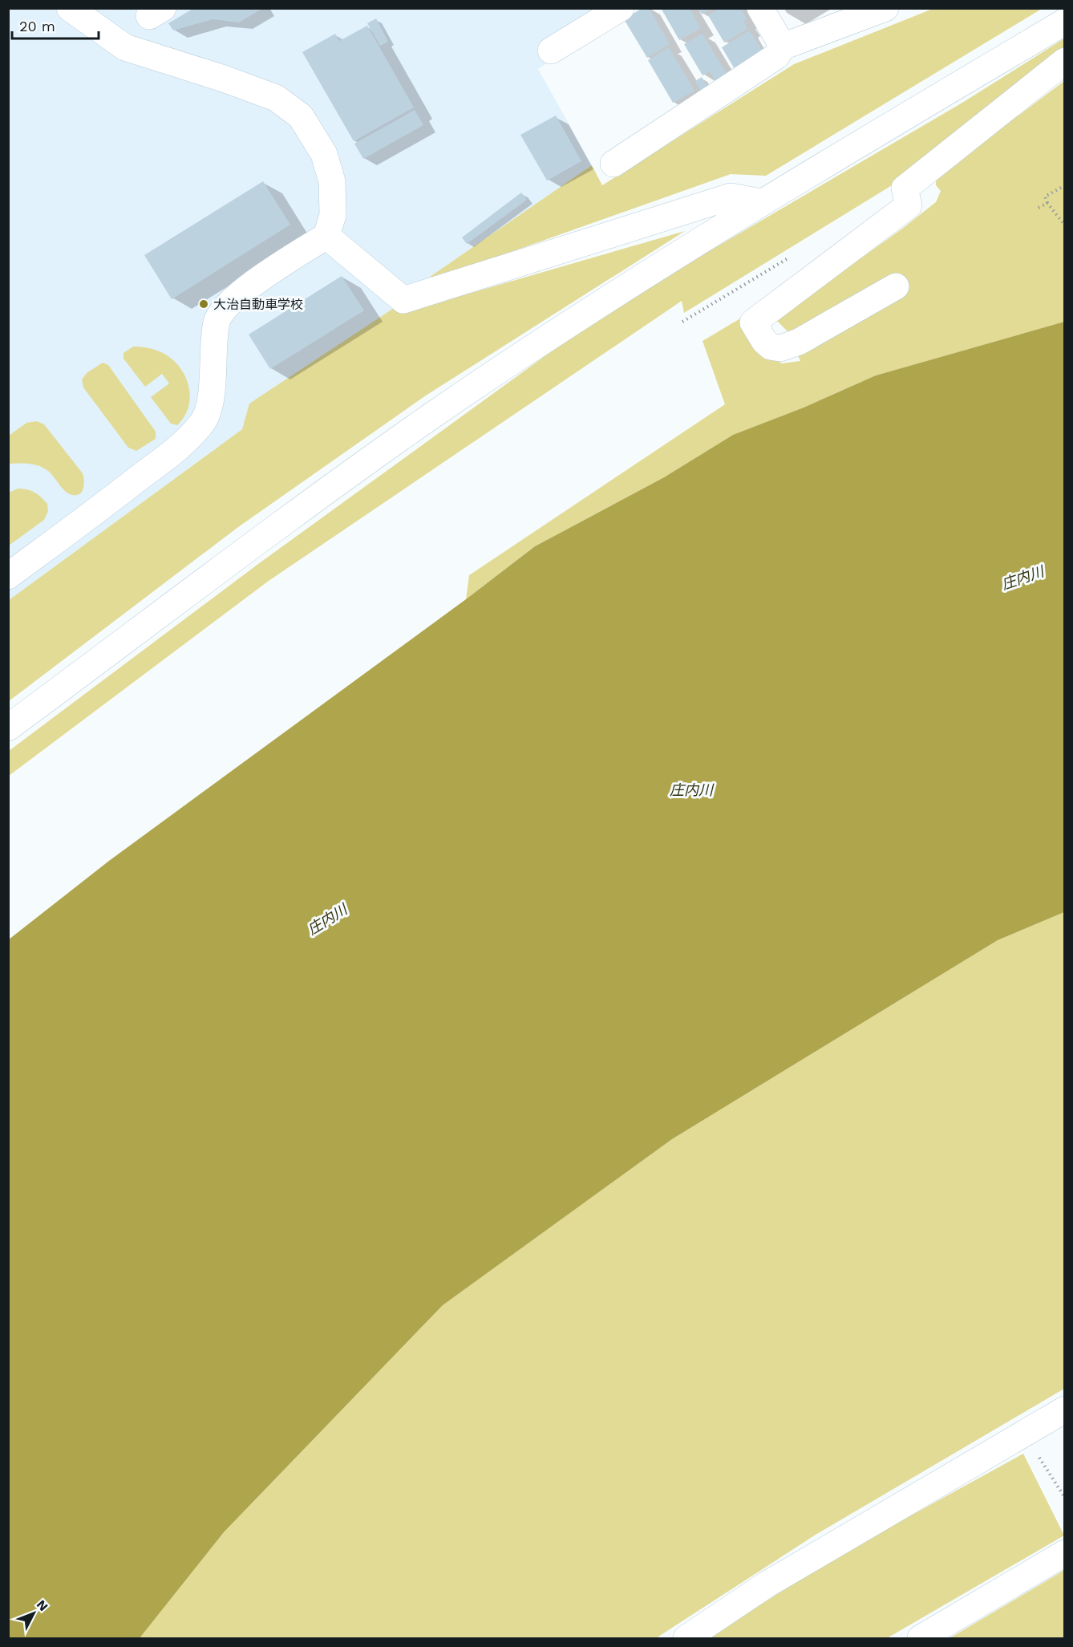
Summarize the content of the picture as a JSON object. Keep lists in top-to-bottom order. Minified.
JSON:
{"water":["庄内川"],"places":["大治自動車学校"],"scale_bar":"20 m","north":"top right"}
